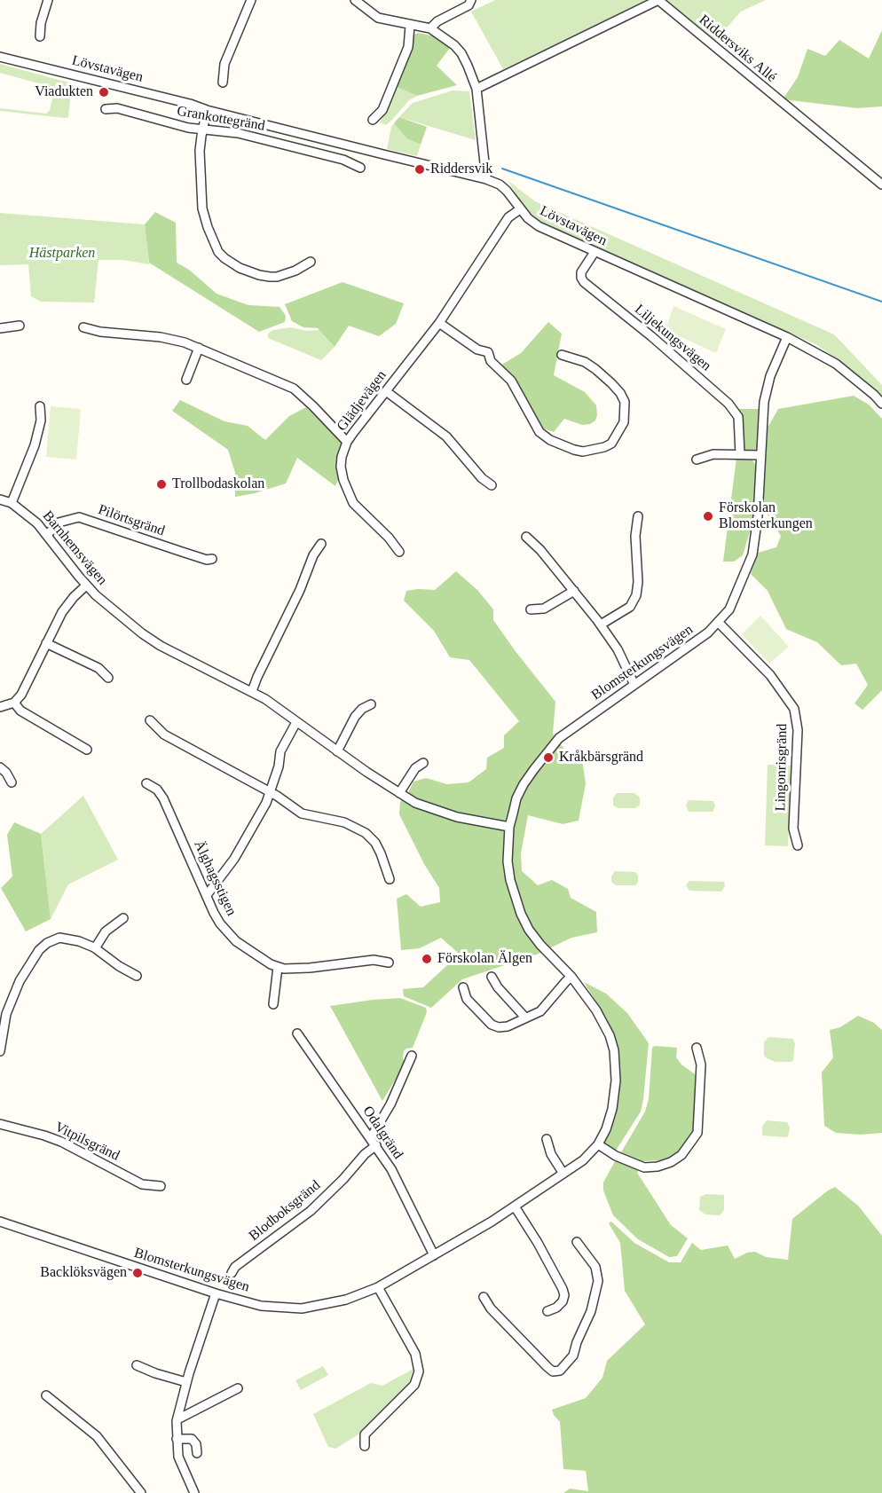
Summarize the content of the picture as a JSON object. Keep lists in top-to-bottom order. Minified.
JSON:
{"streets":{"street":["Riddersviks Allé","Lövstavägen","Grankottegränd","Liljekungsvägen","Glädjevägen","Pilörtsgränd","Barnhemsvägen","Blomsterkungsvägen","Lingonrisgränd","Älghagsstigen","Odalgränd","Vitpilsgränd","Blodboksgränd"]},"crossings":[["Lövstavägen","Liljekungsvägen"],["Lövstavägen","Glädjevägen"],["Lövstavägen","Blomsterkungsvägen"],["Pilörtsgränd","Barnhemsvägen"],["Barnhemsvägen","Blomsterkungsvägen"],["Blomsterkungsvägen","Lingonrisgränd"],["Blomsterkungsvägen","Odalgränd"],["Odalgränd","Blodboksgränd"]],"parks":["Hästparken"],"places":["Viadukten","Riddersvik","Trollbodaskolan","Förskolan Blomsterkungen","Kråkbärsgränd","Förskolan Älgen","Backlöksvägen"]}
